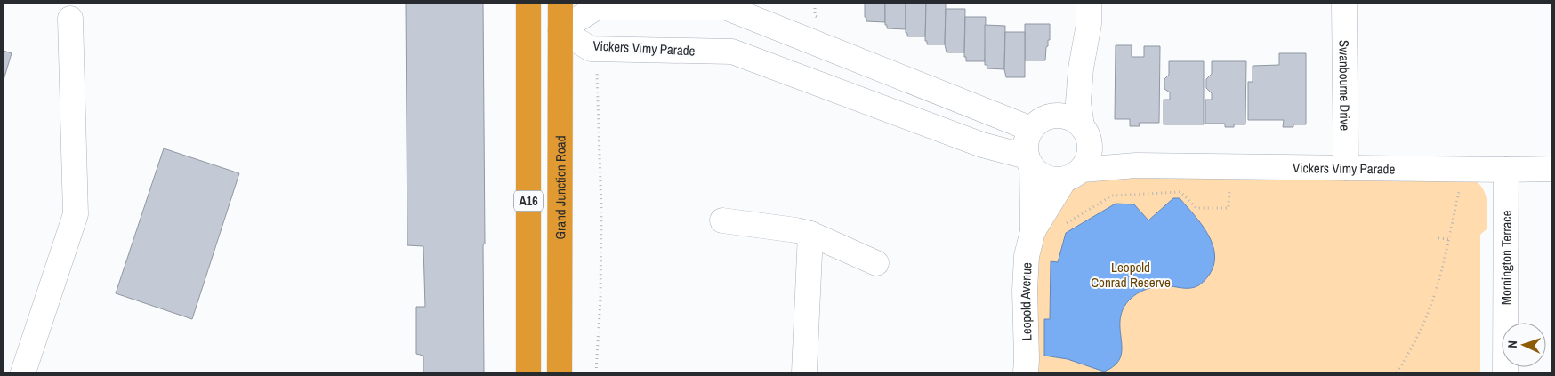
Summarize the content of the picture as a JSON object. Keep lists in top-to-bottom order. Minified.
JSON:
{"streets":{"highway":["Grand Junction Road","A16"],"street":["Vickers Vimy Parade","Swanbourne Drive","Mornington Terrace","Leopold Avenue"]},"crossings":[["Vickers Vimy Parade","Swanbourne Drive"],["Vickers Vimy Parade","Grand Junction Road"],["Vickers Vimy Parade","Mornington Terrace"],["Vickers Vimy Parade","Leopold Avenue"]],"parks":["Leopold Conrad Reserve"],"north":"left"}
